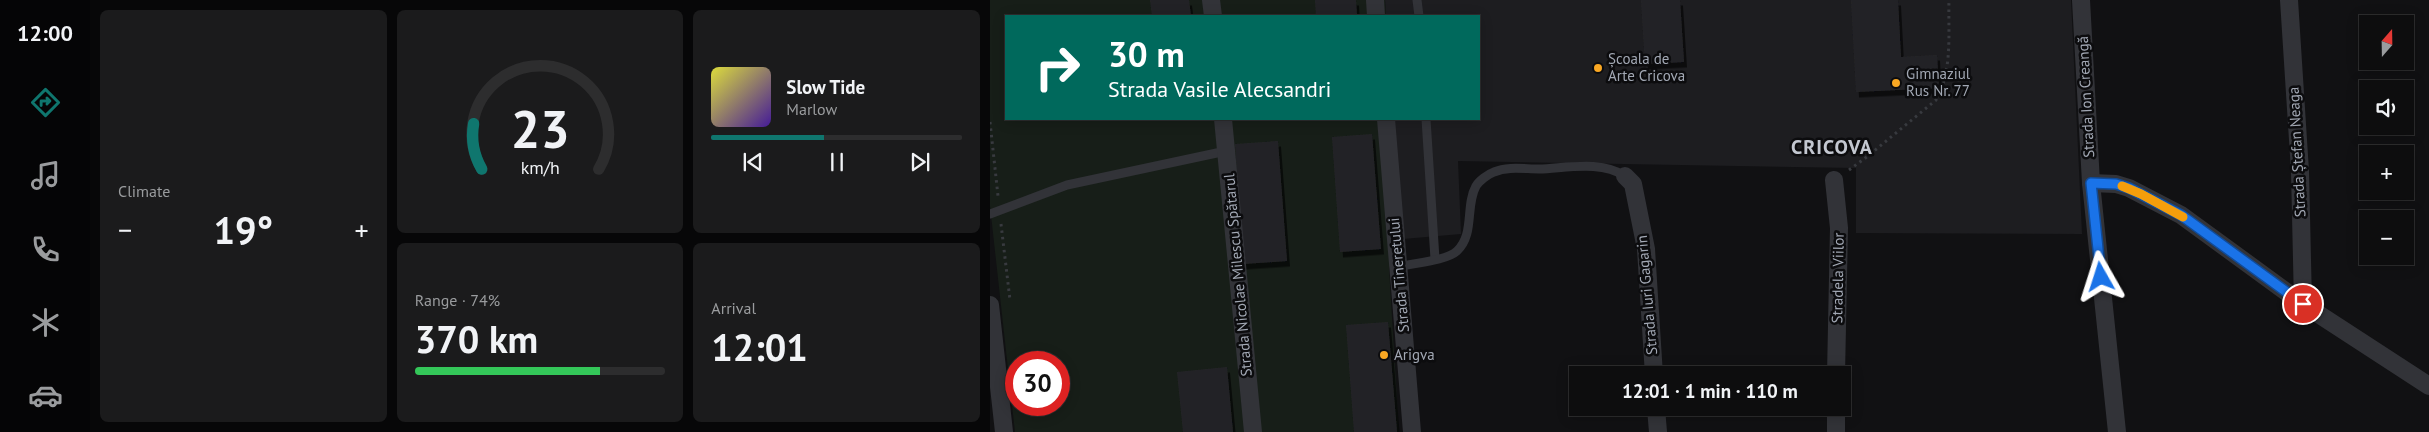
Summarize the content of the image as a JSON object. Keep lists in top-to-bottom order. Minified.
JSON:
{"streets":{"street":["Strada Ion Creangă","Strada Ștefan Neaga","Strada Nicolae Milescu Spătarul","Strada Tineretului","Stradela Viilor","Strada Iuri Gagarin"]},"crossings":[["Strada Tineretului","Strada Iuri Gagarin"]],"districts":["CRICOVA"],"places":["Școala de Arte Cricova","Gimnaziul Rus Nr. 77","Arigva"],"north":"top","page":{"tabs":"12:00","tile":["Climate",["Range · 74%","370 km"],["Arrival","12:01"]],"map_buttons":["+","−"],"turn":["30 m","Strada Vasile Alecsandri"],"song":["Slow Tide","Marlow"],"heat":["−","19°","+"],"limit":"30","trip":"12:01 · 1 min · 110 m","gauge":["23","km/h"]}}
